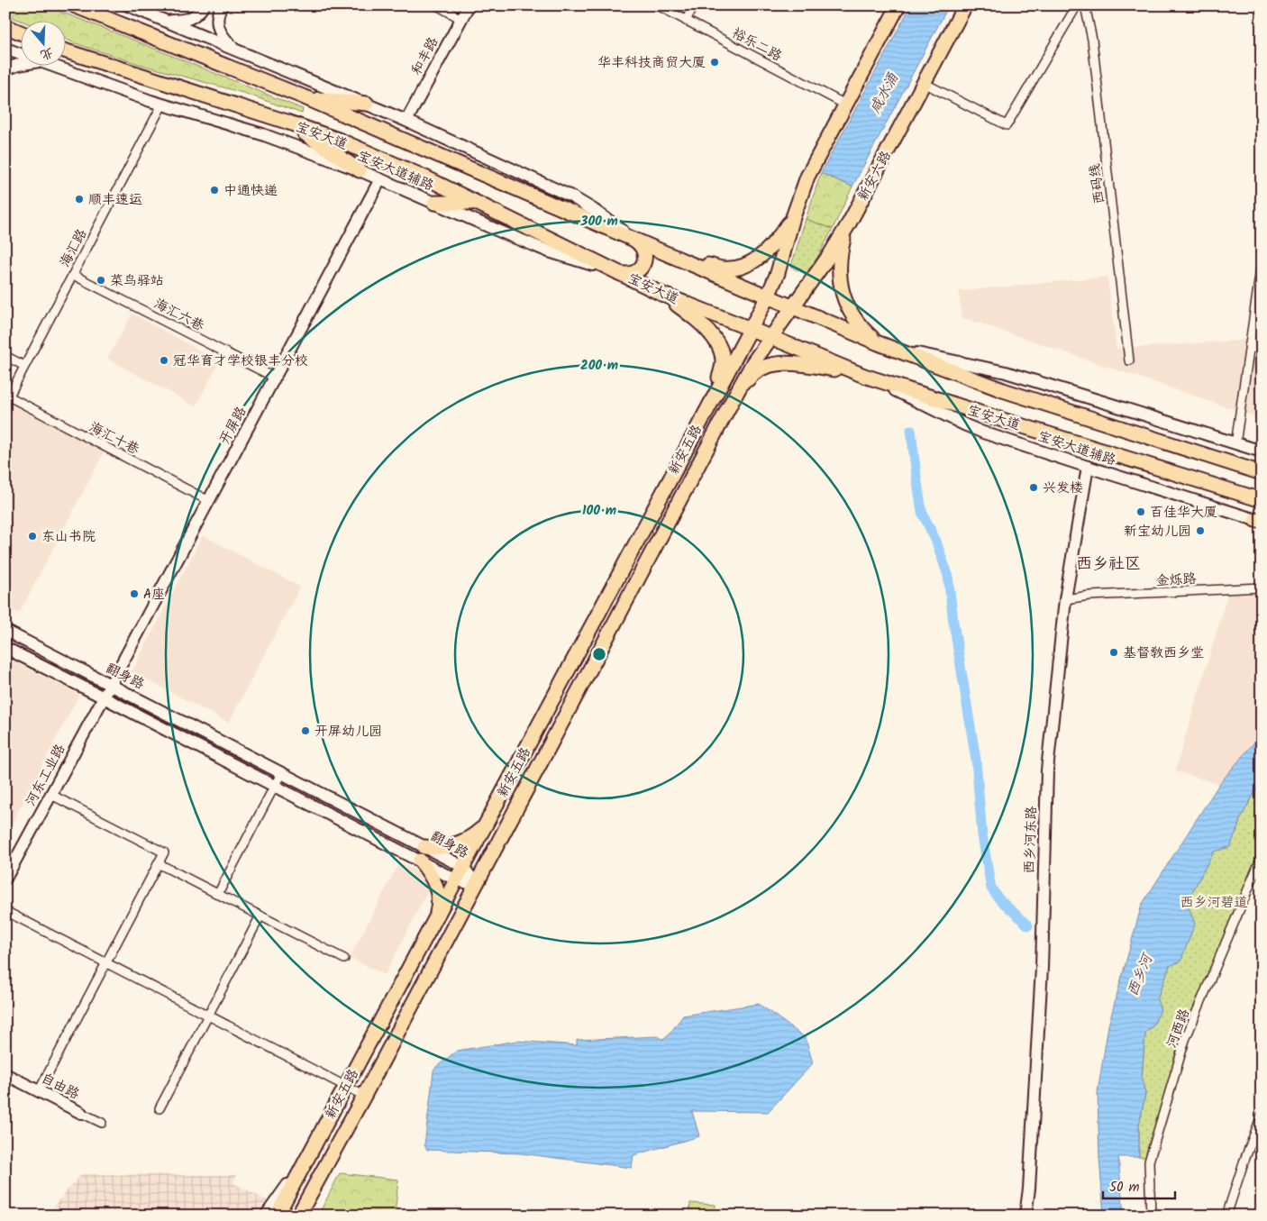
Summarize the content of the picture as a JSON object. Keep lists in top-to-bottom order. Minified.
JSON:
{"streets":{"main road":["和丰路","宝安大道","宝安大道辅路","新安六路","开屏路","新安五路","翻身路","河东工业路","西乡河东路","自由路"],"street":["裕乐二路","西码线","海汇路","海汇六巷","海汇十巷","金烁路","河西路"]},"crossings":[["宝安大道","宝安大道辅路"],["宝安大道","新安六路"],["宝安大道","新安五路"],["宝安大道辅路","海汇路"],["宝安大道辅路","开屏路"],["宝安大道辅路","西乡河东路"],["新安六路","新安五路"],["海汇路","海汇六巷"],["海汇路","海汇十巷"],["海汇六巷","开屏路"],["开屏路","海汇十巷"],["开屏路","翻身路"],["开屏路","河东工业路"],["新安五路","翻身路"],["金烁路","西乡河东路"],["翻身路","河东工业路"]],"districts":["西乡社区"],"water":["咸水涌","西乡河"],"parks":["西乡河碧道"],"places":["华丰科技商贸大厦","中通快递","顺丰速运","菜鸟驿站","冠华育才学校银丰分校","兴发楼","百佳华大厦","新宝幼儿园","东山书院","A座","基督教西乡堂","开屏幼儿园"],"scale_bar":"50 m","north":"bottom","rings":["300 m","200 m","100 m"]}
